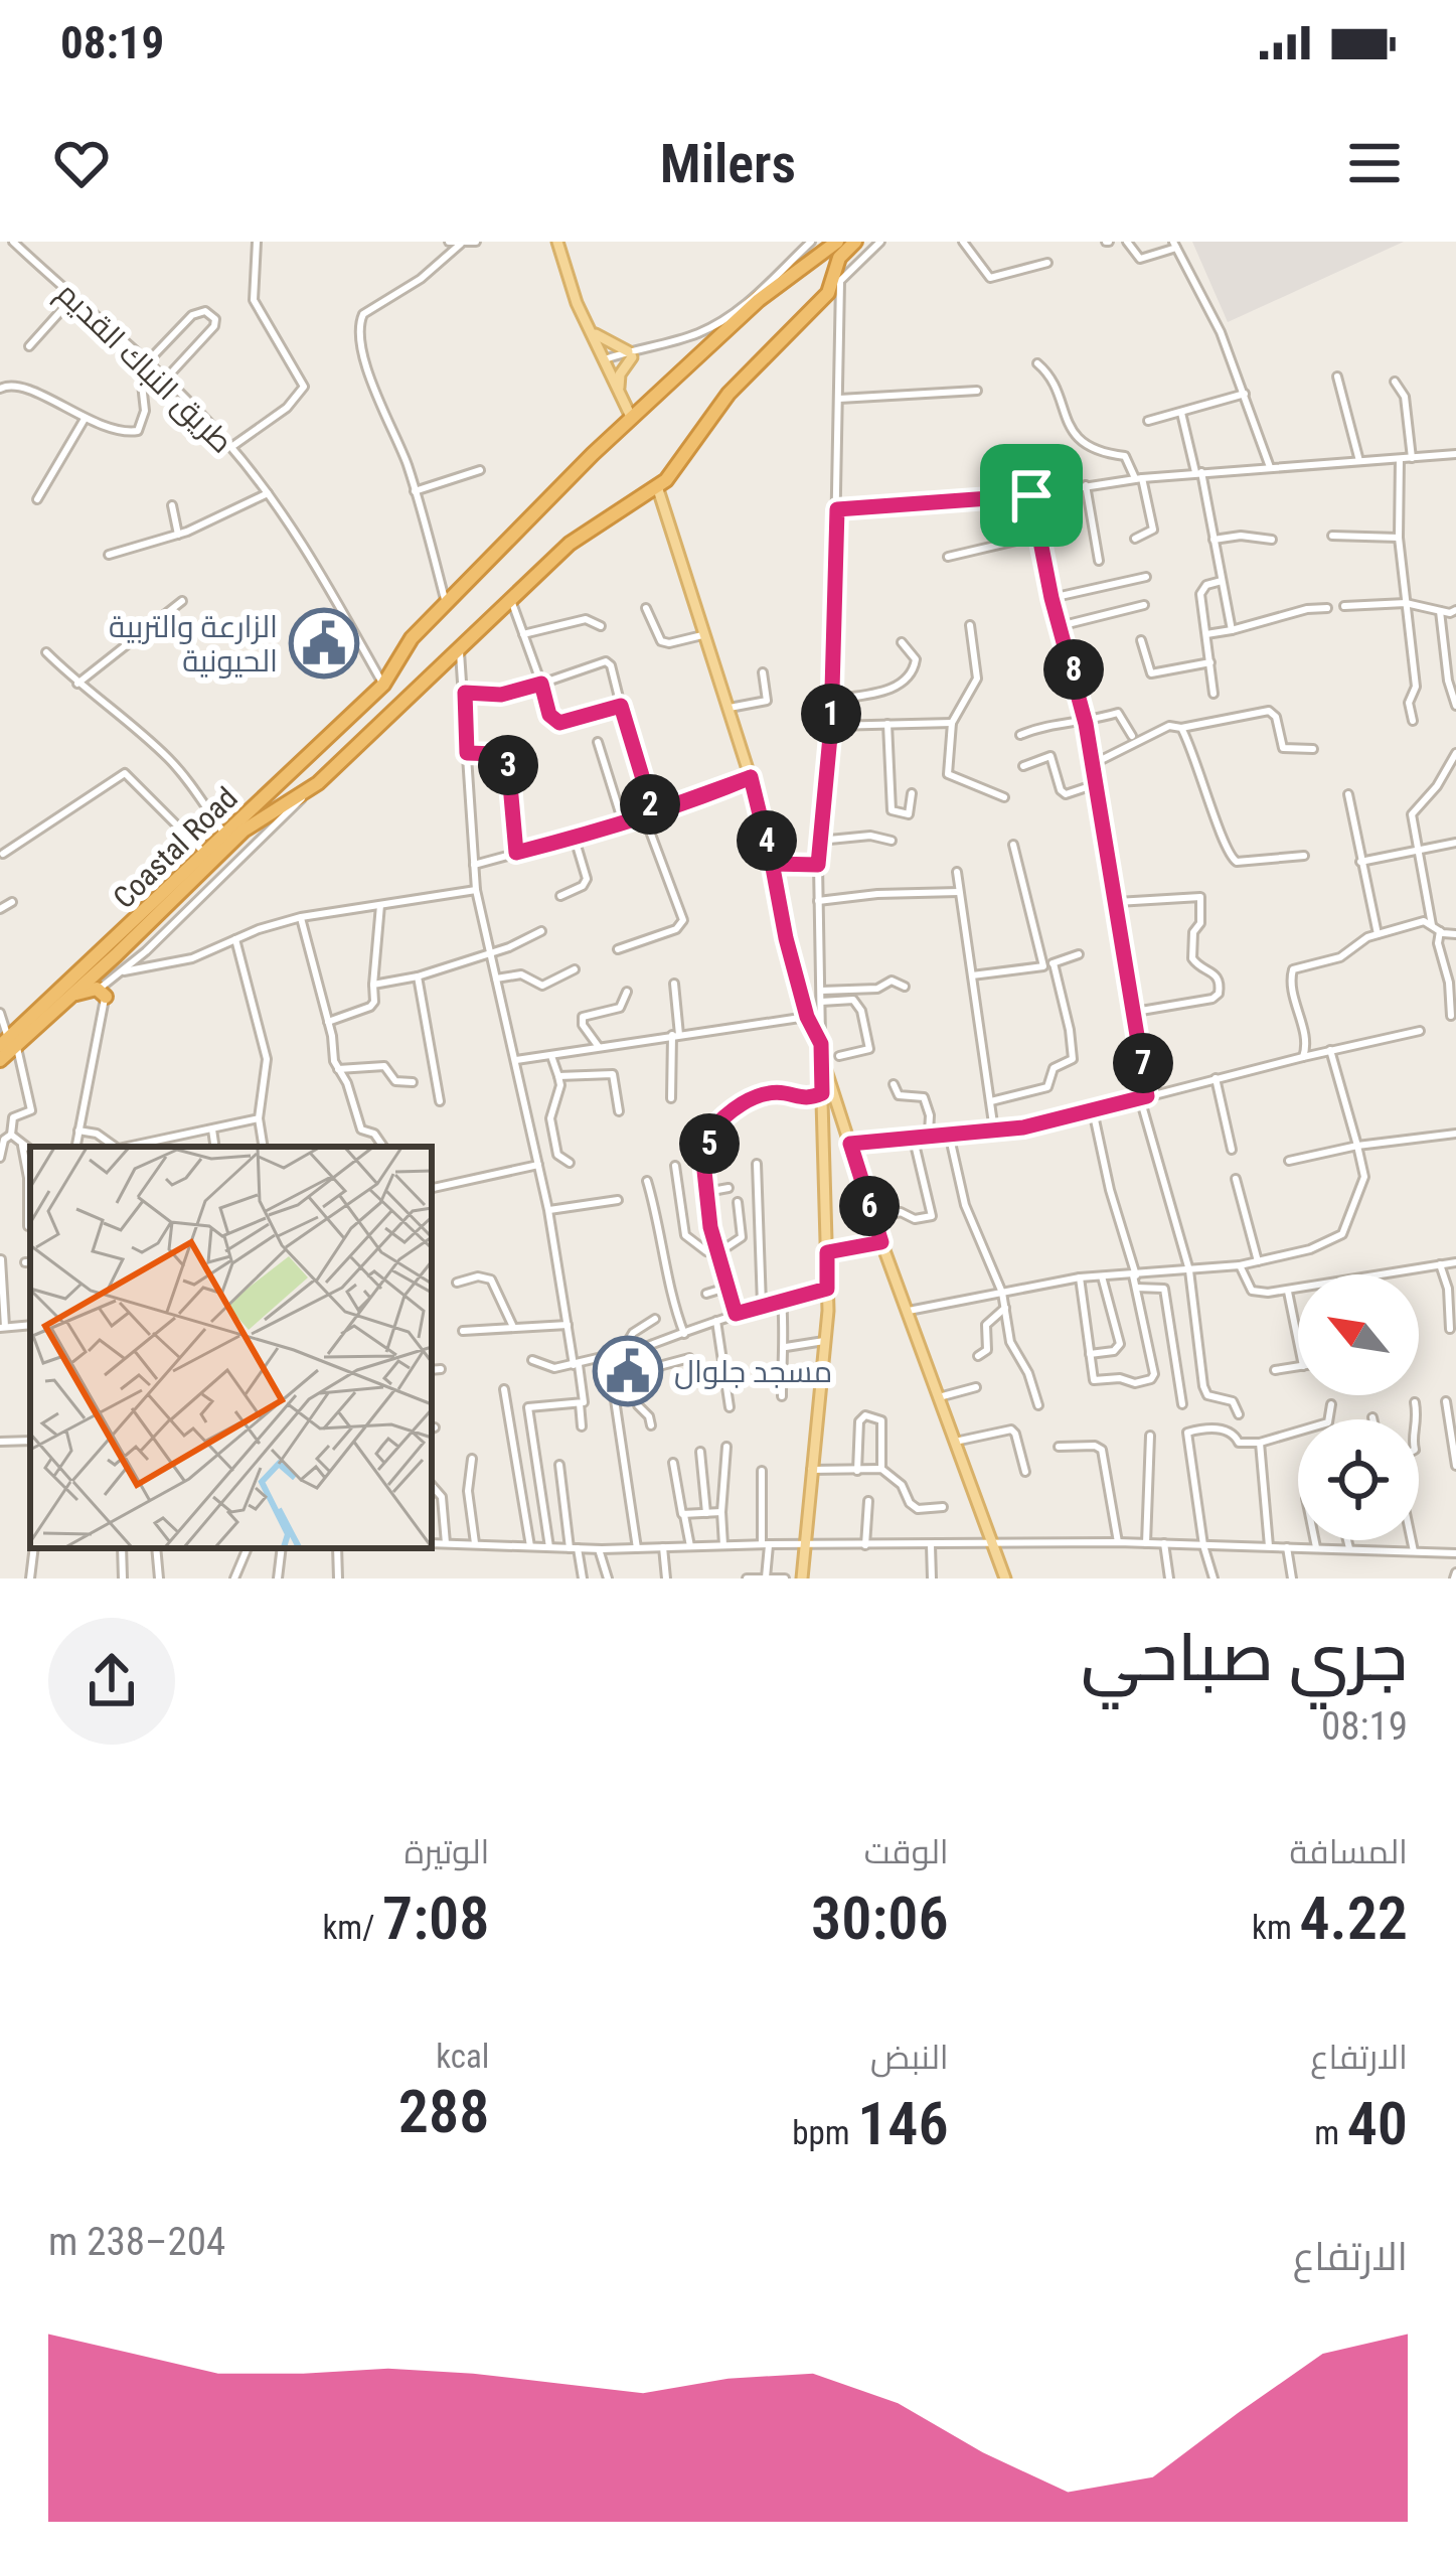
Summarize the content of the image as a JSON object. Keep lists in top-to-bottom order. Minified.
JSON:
{"streets":{"highway":["Coastal Road"],"street":["طريق النباك القديم"]},"crossings":[["طريق النباك القديم","Coastal Road"]],"places":{"public building":["الزارعة والتربية الحيونية","مسجد جلوال"]},"north":"top left","page":{"status":"08:19","header":"Milers","pins":["8","1","3","2","4","7","5","6"],"heading":["جري صباحي","08:19"],"stats":[["المسافة","4.22 km"],["الوقت","30:06"],["الوتيرة","7:08 /km"],["الارتفاع","40 m"],["النبض","146 bpm"],["kcal","288"]],"chart":["الارتفاع","204–238 m"]}}
